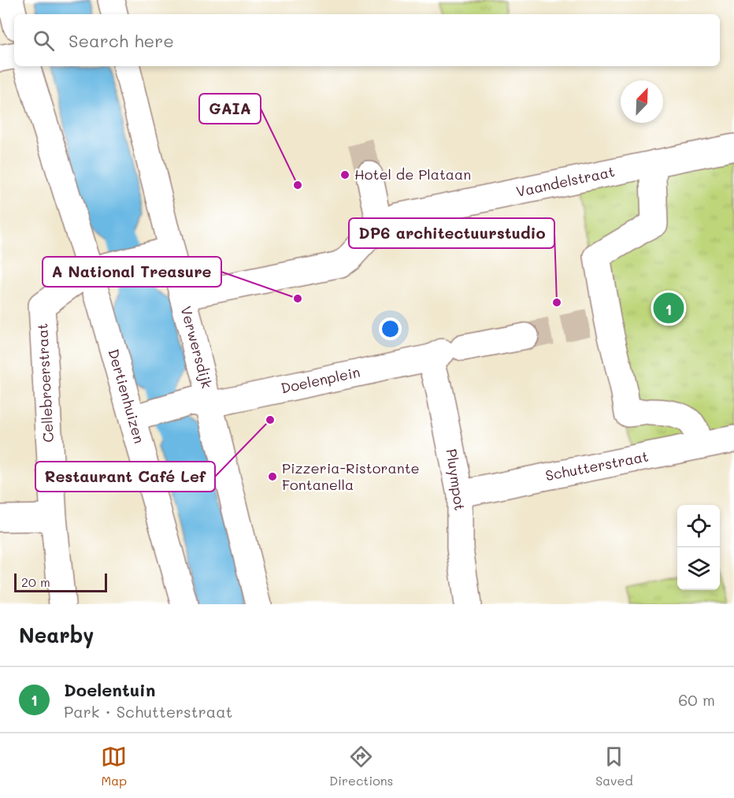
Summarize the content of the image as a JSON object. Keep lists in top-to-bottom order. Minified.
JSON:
{"streets":{"street":["Vaandelstraat","Verwersdijk","Doelenplein","Cellebroerstraat","Dertienhuizen","Schutterstraat","Pluympot"]},"crossings":[["Verwersdijk","Doelenplein"],["Doelenplein","Dertienhuizen"],["Doelenplein","Pluympot"],["Cellebroerstraat","Dertienhuizen"],["Schutterstraat","Pluympot"]],"places":["Hotel de Plataan","GAIA","A National Treasure","DP6 architectuurstudio","Restaurant Café Lef","Pizzeria-Ristorante Fontanella"],"scale_bar":"20 m","north":"top right","page":{"search":"Search here","pins":"1","scale":"20 m","heading":"Nearby","list":[{"mark":"1","name":"Doelentuin","note":"Park · Schutterstraat","value":"60 m"}],"nav":["Map","Directions","Saved"]}}
